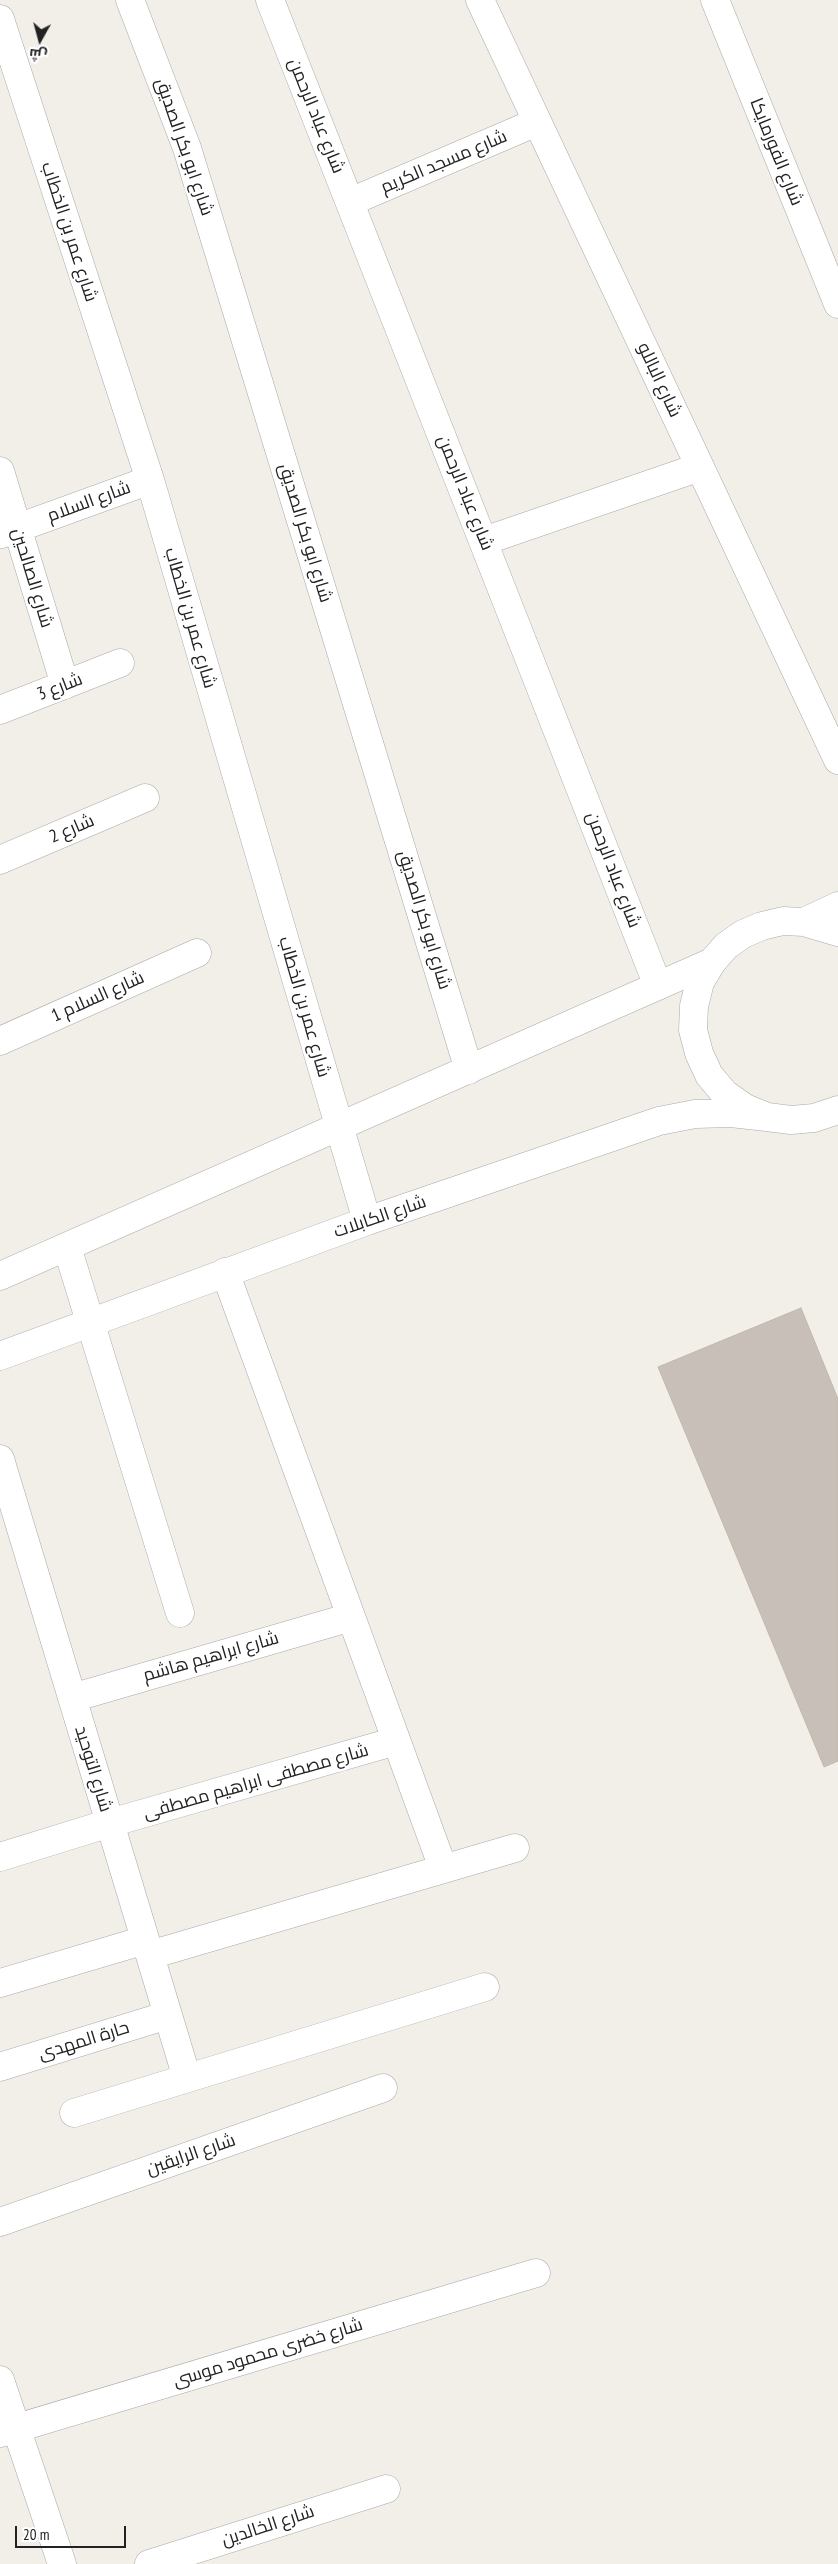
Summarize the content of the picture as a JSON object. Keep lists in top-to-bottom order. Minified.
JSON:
{"streets":{"street":["شارع عباد الرحمن","شارع ابو بكر الصديق","شارع الفورمايكا","شارع مسجد الكريم","شارع عمر بن الخطاب","شارع الباللو","شارع السلام","شارع الصالحين","شارع 3","شارع 2","شارع السلام 1","شارع الكابلات","شارع ابراهيم هاشم","شارع التوحيد","شارع مصطفى ابراهيم مصطفى","حارة المهدى","شارع الرايقين","شارع خضرى محمود موسى","شارع الخالدين"]},"crossings":[["شارع عباد الرحمن","شارع مسجد الكريم"],["شارع مسجد الكريم","شارع الباللو"],["شارع عمر بن الخطاب","شارع السلام"],["شارع عمر بن الخطاب","شارع الكابلات"],["شارع السلام","شارع الصالحين"],["شارع الصالحين","شارع 3"],["شارع ابراهيم هاشم","شارع التوحيد"],["شارع التوحيد","شارع مصطفى ابراهيم مصطفى"],["شارع التوحيد","حارة المهدى"]],"scale_bar":"20 m","north":"bottom"}
